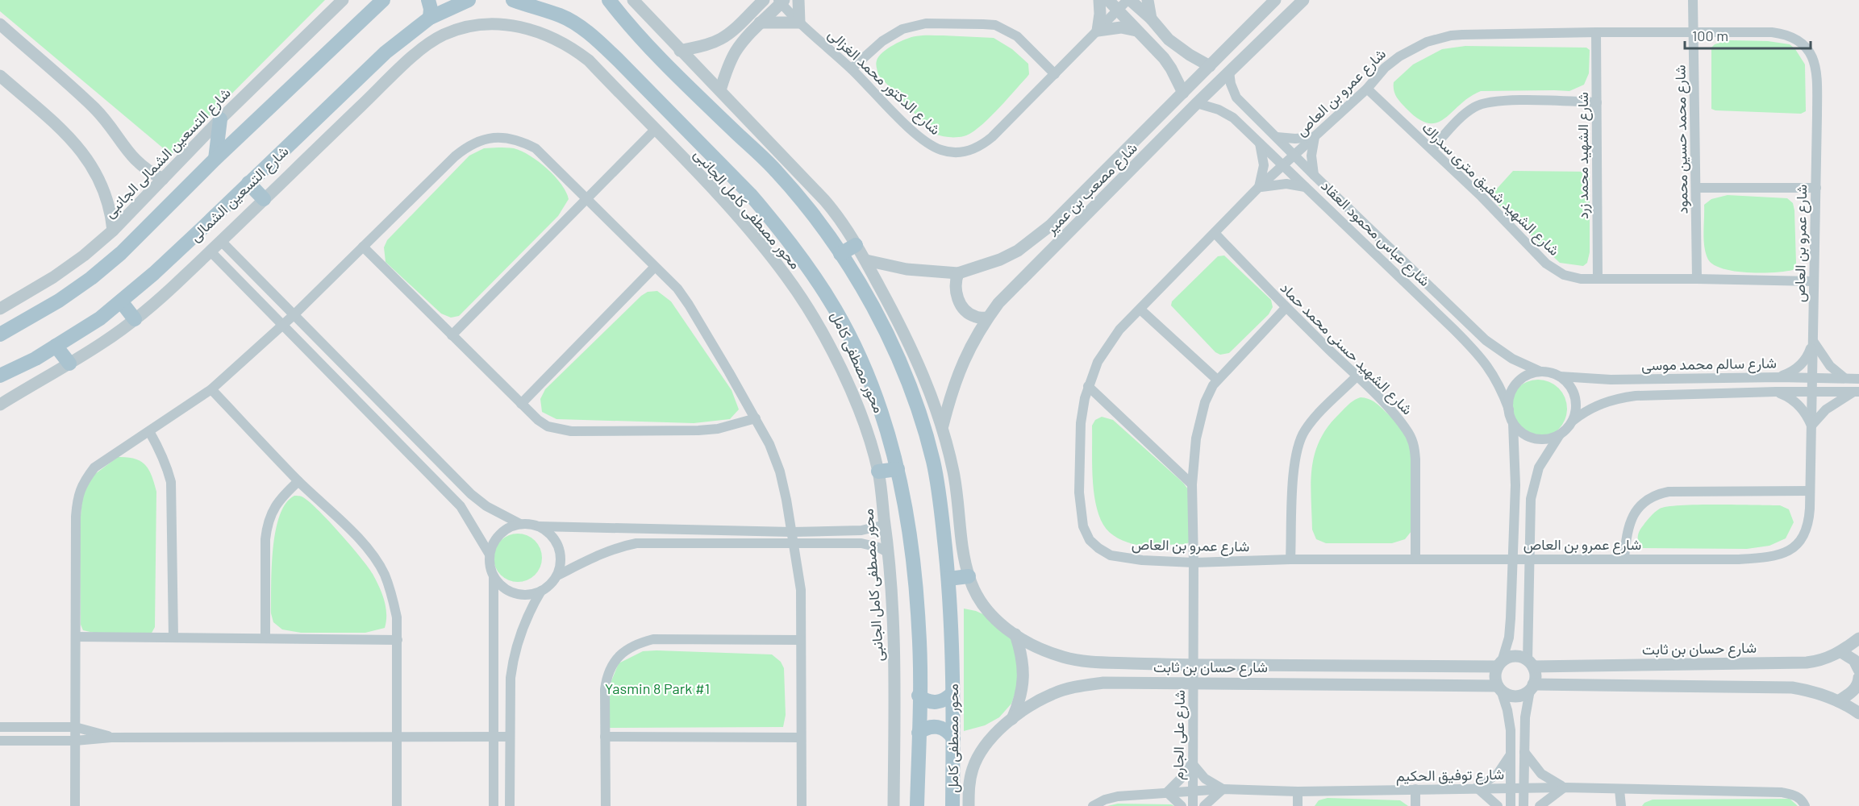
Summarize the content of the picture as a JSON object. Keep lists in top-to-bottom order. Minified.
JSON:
{"streets":{"main road":["شارع التسعين الشمالى","محور مصطفى كامل"],"street":["شارع الدكتور محمد الغزالى","شارع عمرو بن العاص","شارع محمد حسين محمود","شارع التسعين الشمالى الجانبى","شارع الشهيد محمد زرد","شارع مصعب بن عمير","شارع الشهيد شفيق مترى سدراك","محور مصطفى كامل الجانبى","شارع عباس محمود العقاد","شارع الشهيد حسنى محمد حماد","شارع سالم محمد موسى","شارع حسان بن ثابت","شارع على الجارم","شارع توفيق الحكيم"]},"crossings":[["شارع عمرو بن العاص","شارع محمد حسين محمود"],["شارع عمرو بن العاص","شارع الشهيد محمد زرد"],["شارع عمرو بن العاص","شارع الشهيد شفيق مترى سدراك"],["شارع عمرو بن العاص","شارع عباس محمود العقاد"],["شارع عمرو بن العاص","شارع الشهيد حسنى محمد حماد"],["شارع عمرو بن العاص","شارع سالم محمد موسى"],["شارع عمرو بن العاص","شارع على الجارم"],["شارع محمد حسين محمود","شارع الشهيد شفيق مترى سدراك"],["شارع الشهيد محمد زرد","شارع الشهيد شفيق مترى سدراك"],["شارع مصعب بن عمير","شارع عباس محمود العقاد"],["شارع عباس محمود العقاد","شارع سالم محمد موسى"],["شارع الشهيد حسنى محمد حماد","شارع على الجارم"],["شارع حسان بن ثابت","شارع على الجارم"],["شارع على الجارم","شارع توفيق الحكيم"]],"parks":["Yasmin 8 Park #1"],"scale_bar":"100 m"}
